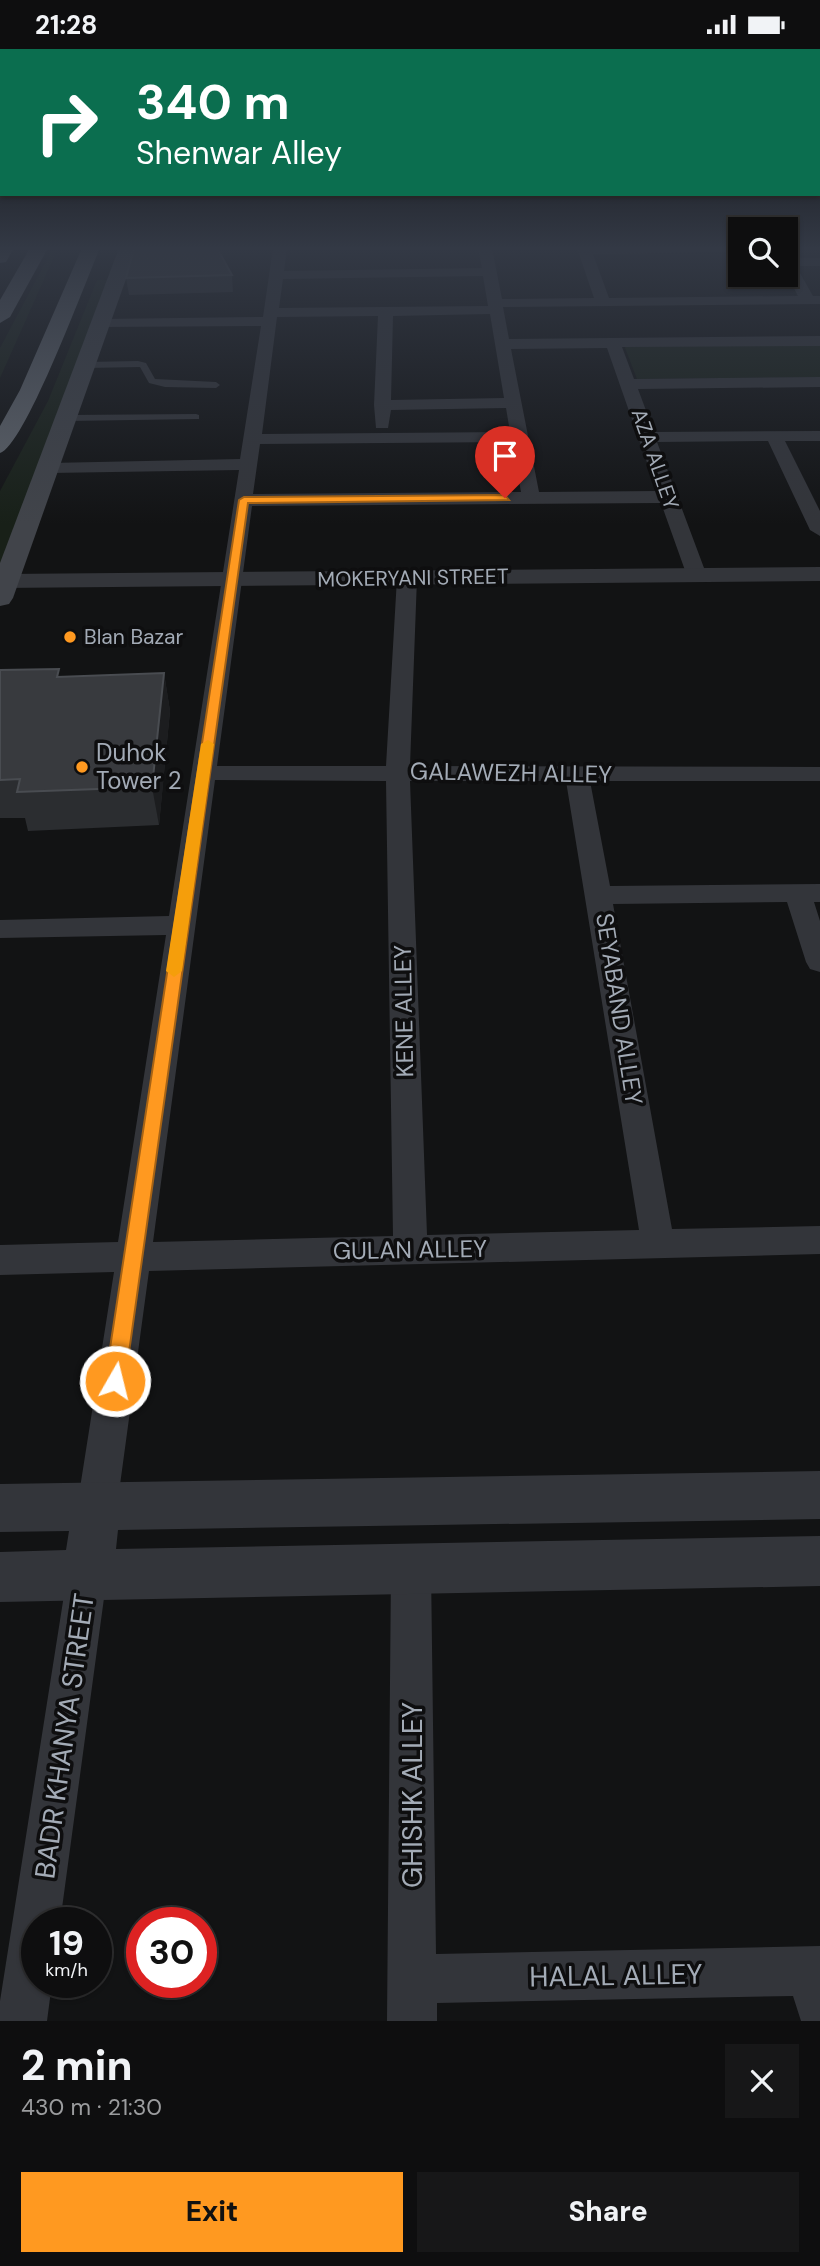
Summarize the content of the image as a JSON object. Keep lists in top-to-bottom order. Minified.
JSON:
{"streets":{"street":["AZA ALLEY","MOKERYANI STREET","GALAWEZH ALLEY","SEYABAND ALLEY","KENE ALLEY","GULAN ALLEY","BADR KHANYA STREET","GHISHK ALLEY","HALAL ALLEY"]},"crossings":[["AZA ALLEY","MOKERYANI STREET"],["MOKERYANI STREET","KENE ALLEY"],["GALAWEZH ALLEY","SEYABAND ALLEY"],["GALAWEZH ALLEY","KENE ALLEY"],["SEYABAND ALLEY","GULAN ALLEY"],["KENE ALLEY","GULAN ALLEY"],["GHISHK ALLEY","HALAL ALLEY"]],"places":["Blan Bazar","Duhok Tower 2"],"page":{"status":"21:28","turn":["340 m","Shenwar Alley"],"speed":"19 km/h","limit":"30","heading":["2 min","430 m · 21:30"],"buttons":["Exit","Share"]}}
